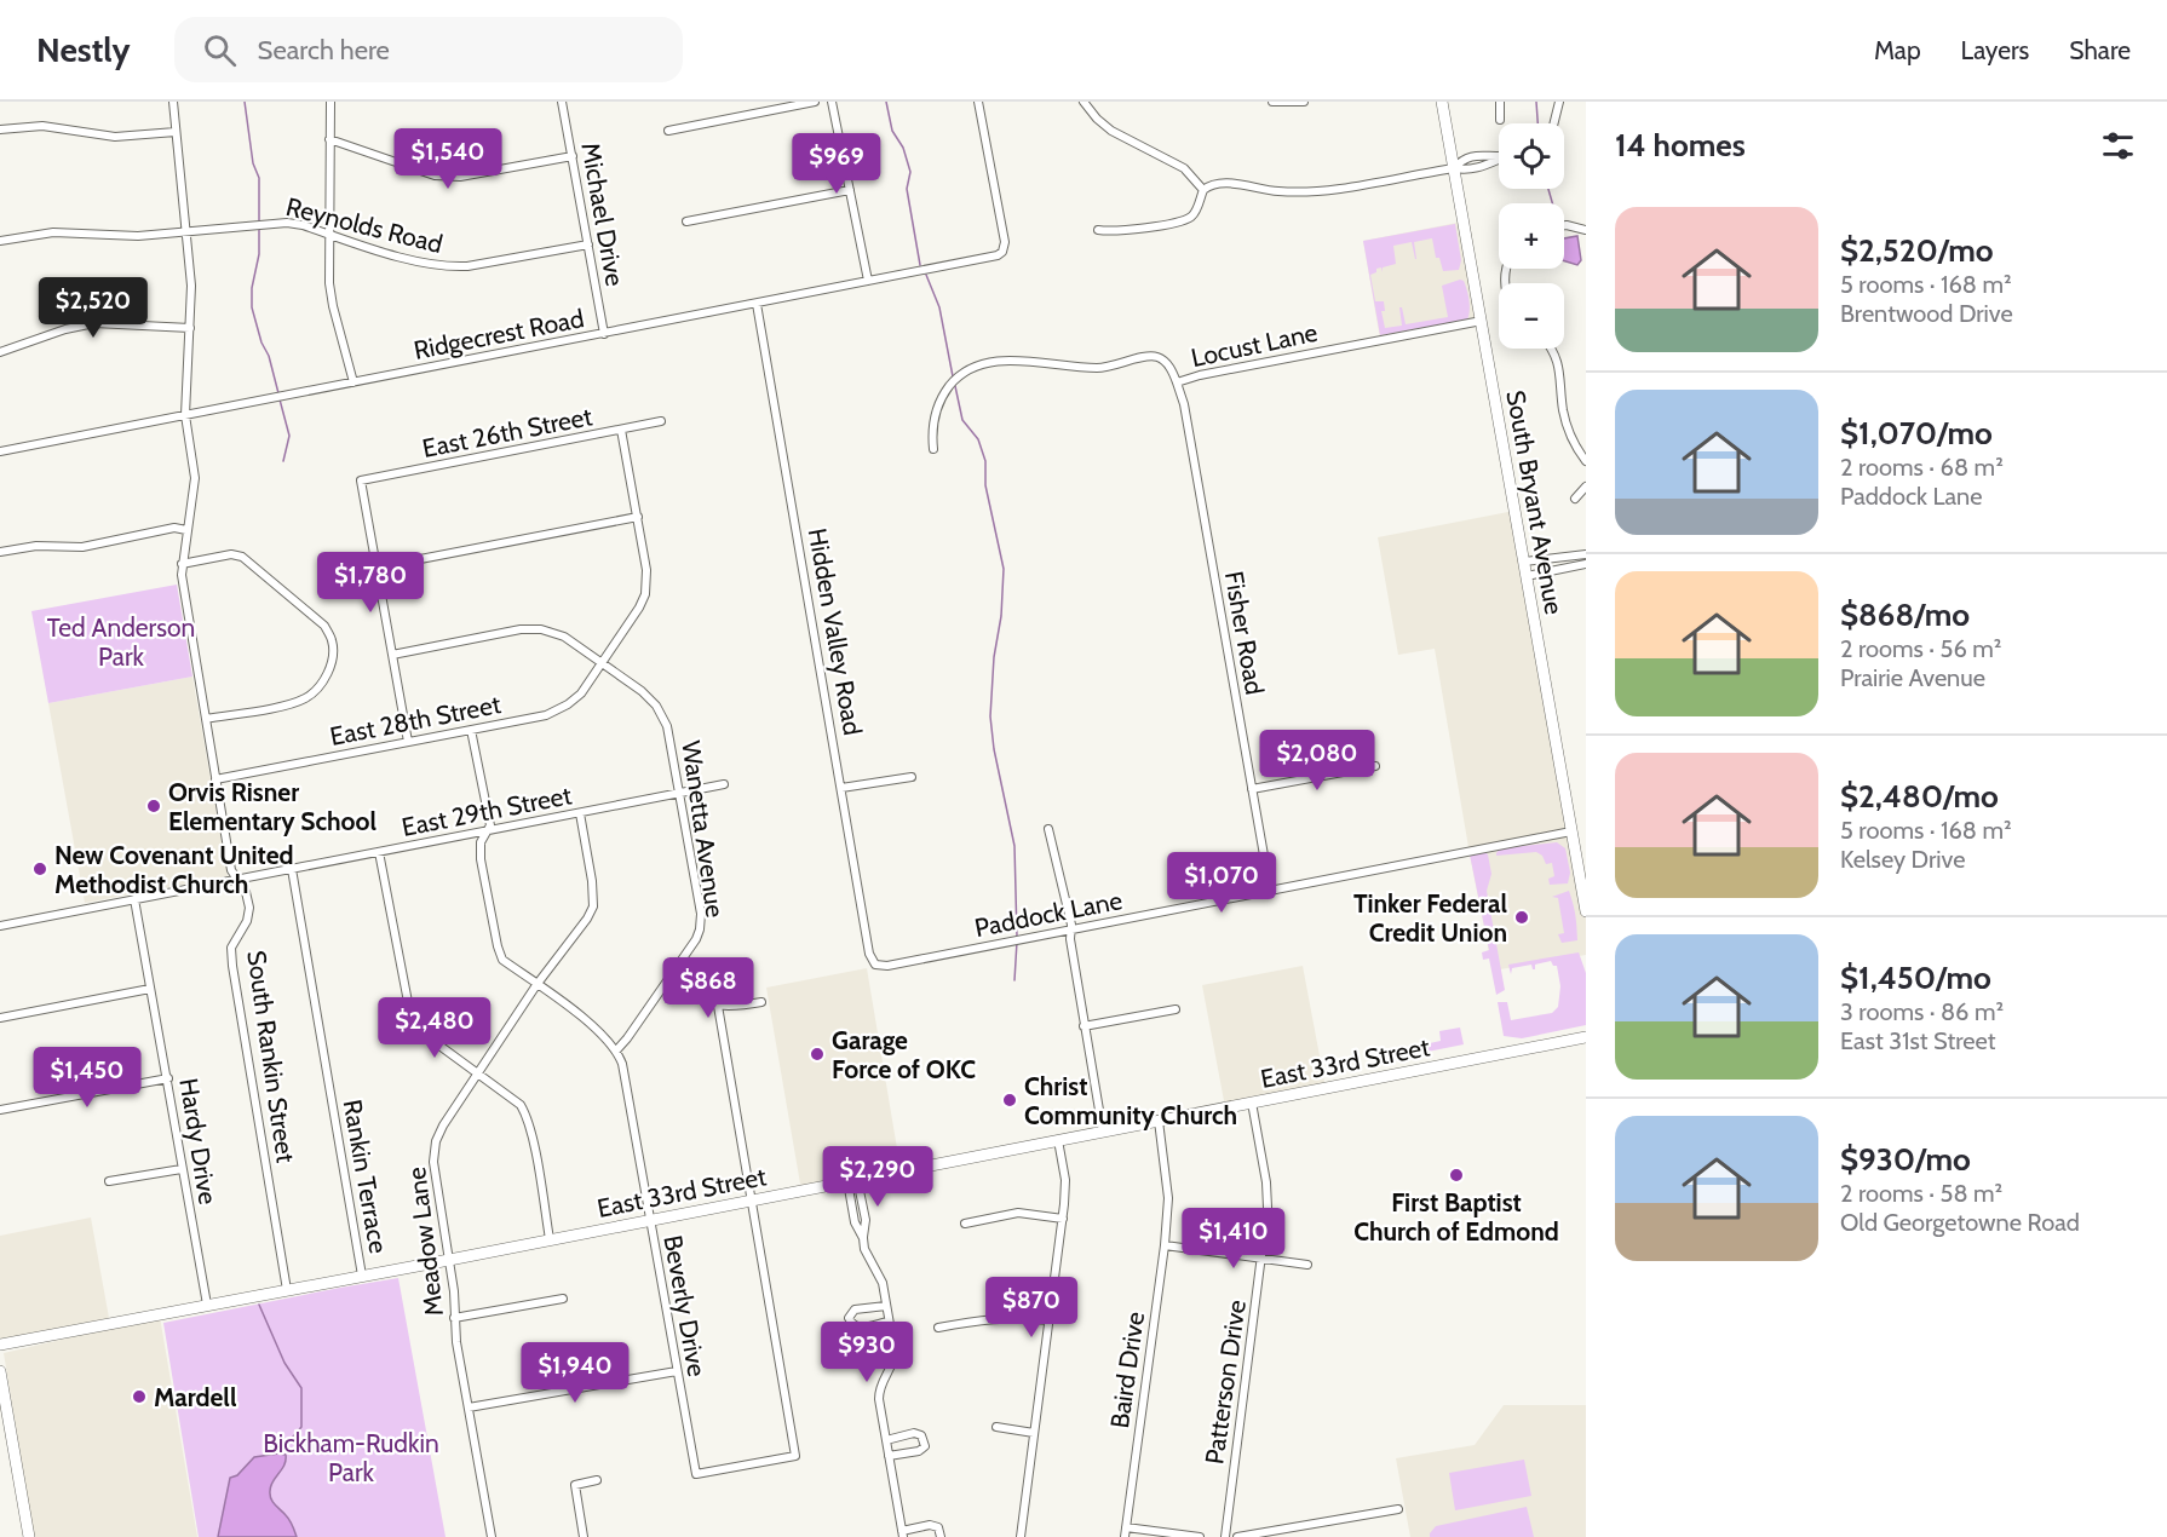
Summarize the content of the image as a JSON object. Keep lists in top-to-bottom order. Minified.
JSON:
{"streets":{"street":["Michael Drive","Reynolds Road","Ridgecrest Road","Locust Lane","East 26th Street","South Bryant Avenue","Hidden Valley Road","Fisher Road","East 28th Street","East 29th Street","Wanetta Avenue","Paddock Lane","South Rankin Street","East 33rd Street","Hardy Drive","Rankin Terrace","Meadow Lane","Beverly Drive","Baird Drive","Patterson Drive"]},"crossings":[["Michael Drive","Reynolds Road"],["Michael Drive","Ridgecrest Road"],["Reynolds Road","South Rankin Street"],["Ridgecrest Road","Hidden Valley Road"],["Ridgecrest Road","South Rankin Street"],["Locust Lane","South Bryant Avenue"],["Locust Lane","Fisher Road"],["South Bryant Avenue","Paddock Lane"],["Hidden Valley Road","Paddock Lane"],["Fisher Road","Paddock Lane"],["East 28th Street","Wanetta Avenue"],["East 28th Street","South Rankin Street"],["East 28th Street","Beverly Drive"],["East 29th Street","Wanetta Avenue"],["East 29th Street","South Rankin Street"],["East 29th Street","Hardy Drive"],["East 29th Street","Rankin Terrace"],["East 29th Street","Meadow Lane"],["East 29th Street","Beverly Drive"],["Wanetta Avenue","Beverly Drive"],["South Rankin Street","East 33rd Street"],["East 33rd Street","Hardy Drive"],["East 33rd Street","Rankin Terrace"],["East 33rd Street","Meadow Lane"],["East 33rd Street","Beverly Drive"],["East 33rd Street","Baird Drive"],["East 33rd Street","Patterson Drive"],["Meadow Lane","Beverly Drive"]],"parks":["Ted Anderson Park","Bickham-Rudkin Park"],"places":["Orvis Risner Elementary School","New Covenant United Methodist Church","Tinker Federal Credit Union","Garage Force of OKC","Christ Community Church","First Baptist Church of Edmond","Mardell"],"page":{"header":"Nestly","search":"Search here","nav":["Map","Layers","Share"],"heading":"14 homes","map_buttons":["+","−"],"price":["$1,540","$969","$2,520","$1,780","$2,080","$1,070","$868","$2,480","$1,450","$2,290","$1,410","$870","$930","$1,940"],"list":[{"name":"$2,520/mo","note":"5 rooms · 168 m² · Brentwood Drive"},{"name":"$1,070/mo","note":"2 rooms · 68 m² · Paddock Lane"},{"name":"$868/mo","note":"2 rooms · 56 m² · Prairie Avenue"},{"name":"$2,480/mo","note":"5 rooms · 168 m² · Kelsey Drive"},{"name":"$1,450/mo","note":"3 rooms · 86 m² · East 31st Street"},{"name":"$930/mo","note":"2 rooms · 58 m² · Old Georgetowne Road"}]}}
